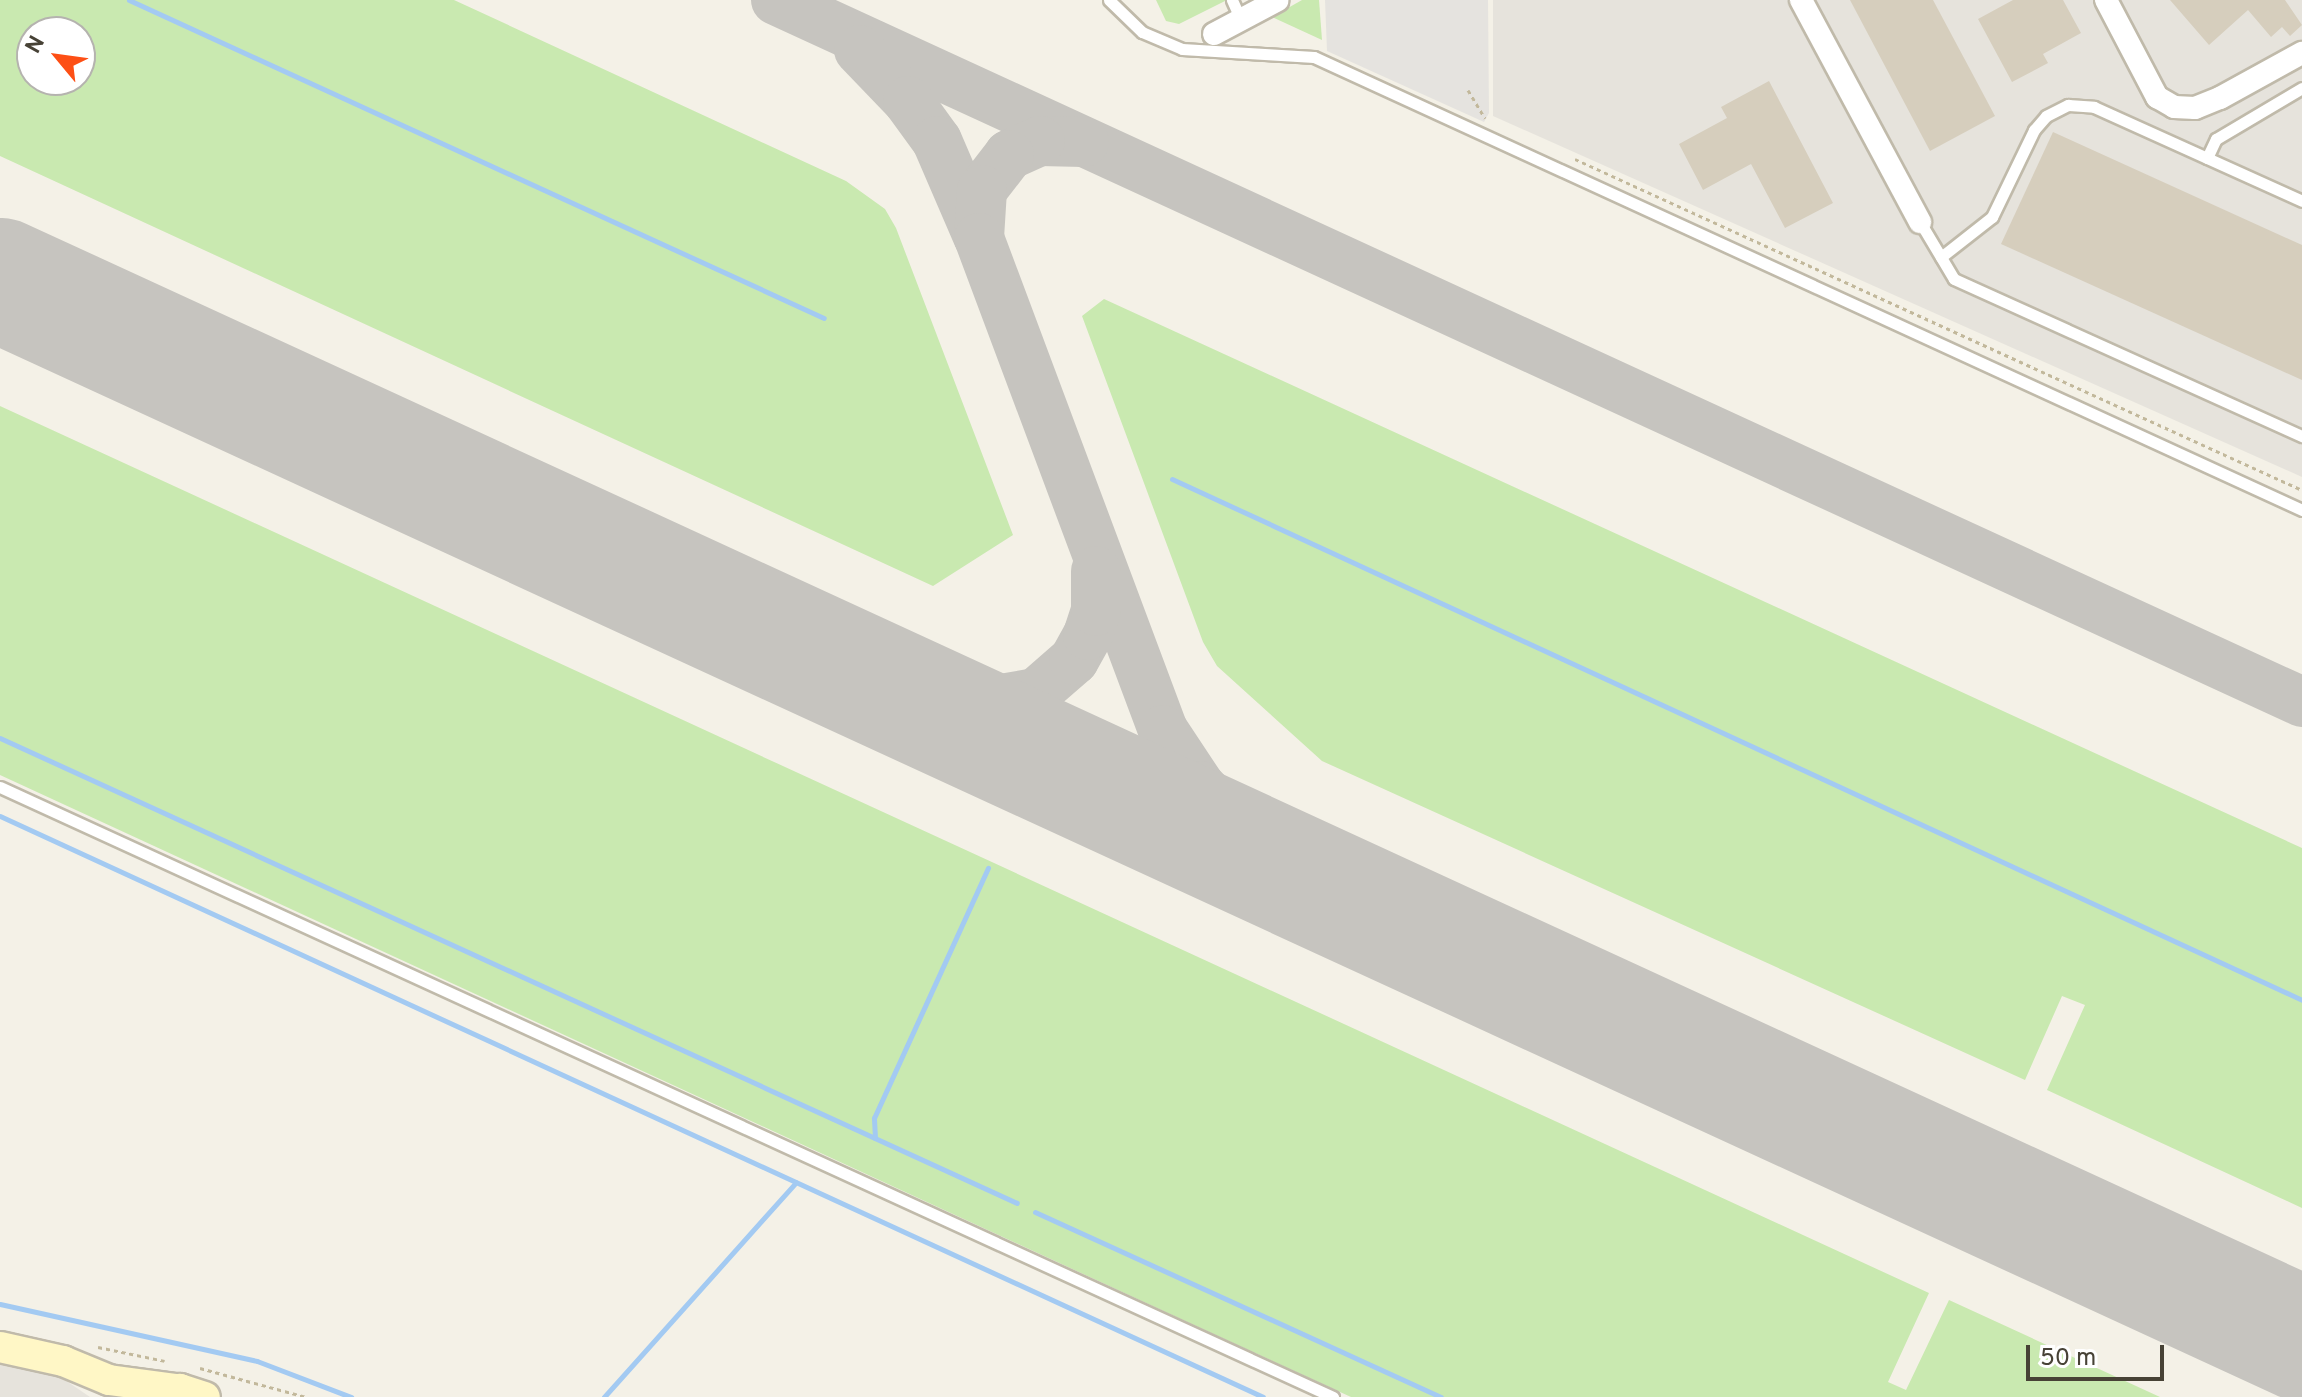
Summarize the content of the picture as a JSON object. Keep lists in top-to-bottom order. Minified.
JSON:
{"scale_bar":"50 m","north":"top left"}
